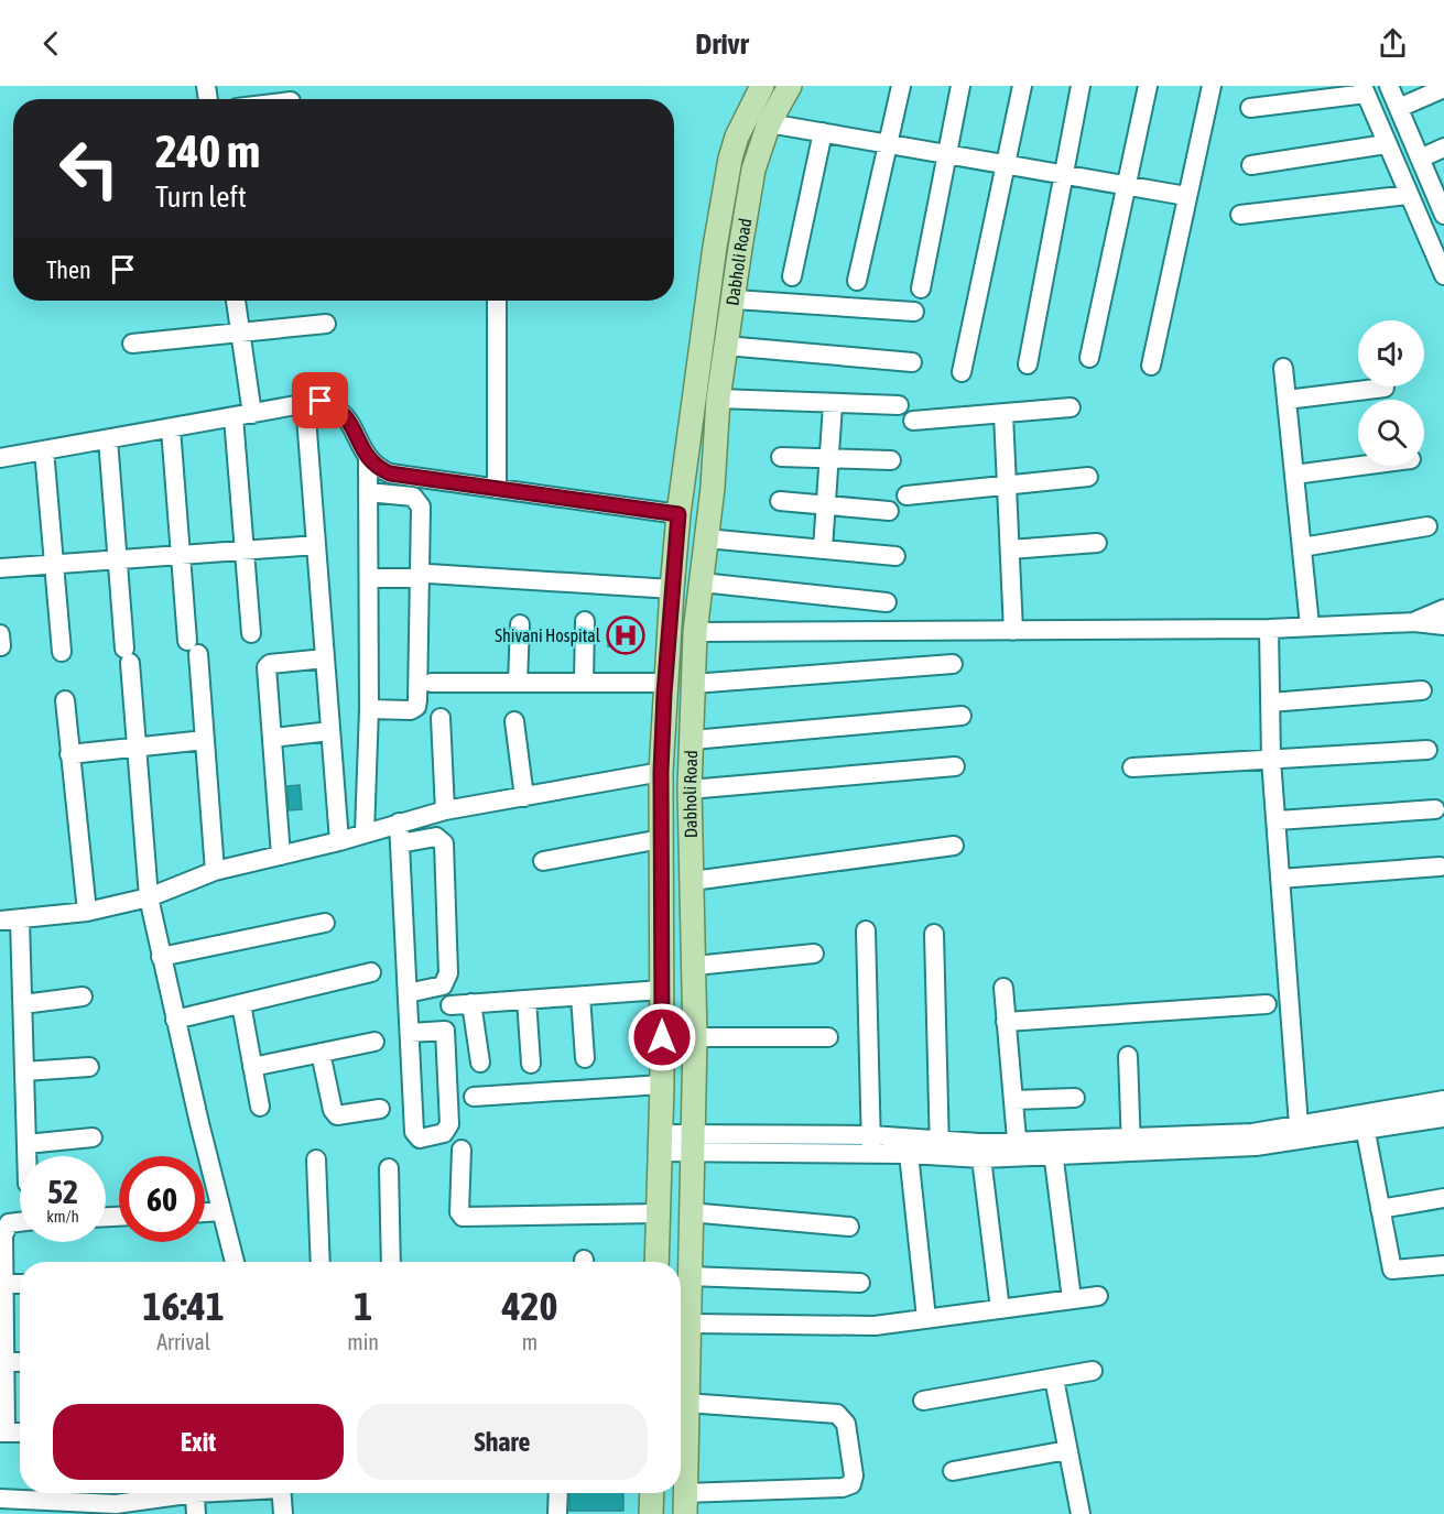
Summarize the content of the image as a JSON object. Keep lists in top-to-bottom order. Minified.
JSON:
{"streets":{"main road":["Dabholi Road"]},"places":{"hospital":["Shivani Hospital"]},"page":{"header":"Drivr","turn":["240 m","Turn left"],"then":"Then","speed":"52 km/h","limit":"60","eta":["16:41","Arrival","1","min","420","m"],"buttons":["Exit","Share"]}}
